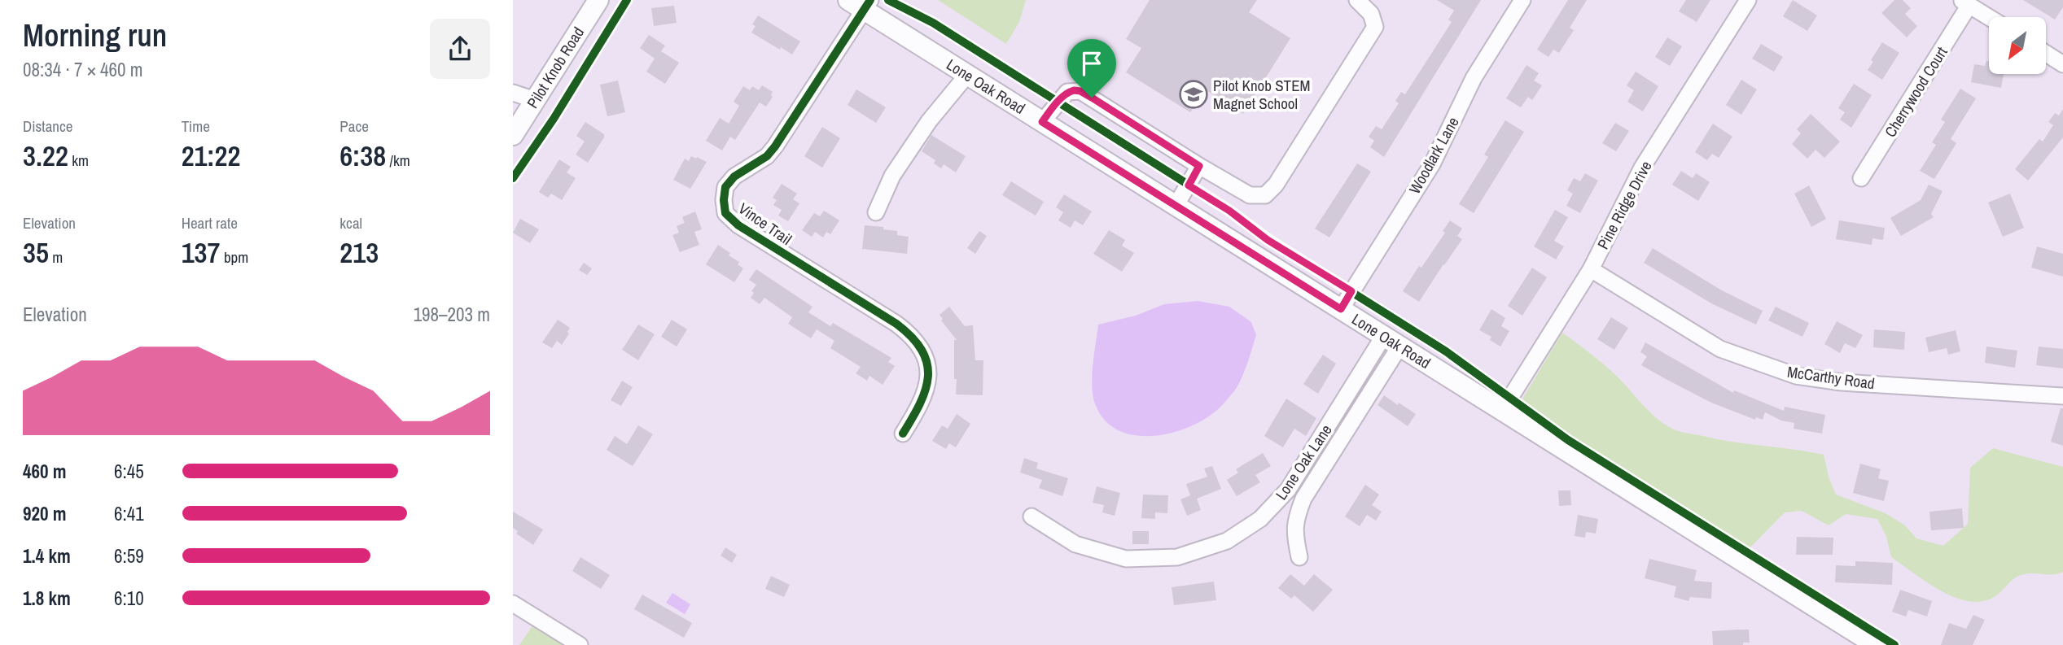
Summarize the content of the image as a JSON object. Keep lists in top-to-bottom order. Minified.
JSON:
{"streets":{"main road":["Pilot Knob Road","Lone Oak Road"],"street":["Cherrywood Court","Woodlark Lane","Pine Ridge Drive","Vince Trail","McCarthy Road","Lone Oak Lane"]},"crossings":[["Lone Oak Road","Woodlark Lane"],["Lone Oak Road","Pine Ridge Drive"],["Lone Oak Road","Vince Trail"],["Lone Oak Road","Lone Oak Lane"],["Pine Ridge Drive","McCarthy Road"]],"places":{"school or university":["Pilot Knob STEM Magnet School"]},"north":"bottom left","page":{"heading":["Morning run","08:34 · 7 × 460 m"],"stats":[["Distance","3.22 km"],["Time","21:22"],["Pace","6:38 /km"],["Elevation","35 m"],["Heart rate","137 bpm"],["kcal","213"]],"chart":["Elevation","198–203 m"],"list":[{"name":"460 m","note":"6:45"},{"name":"920 m","note":"6:41"},{"name":"1.4 km","note":"6:59"},{"name":"1.8 km","note":"6:10"}]}}
